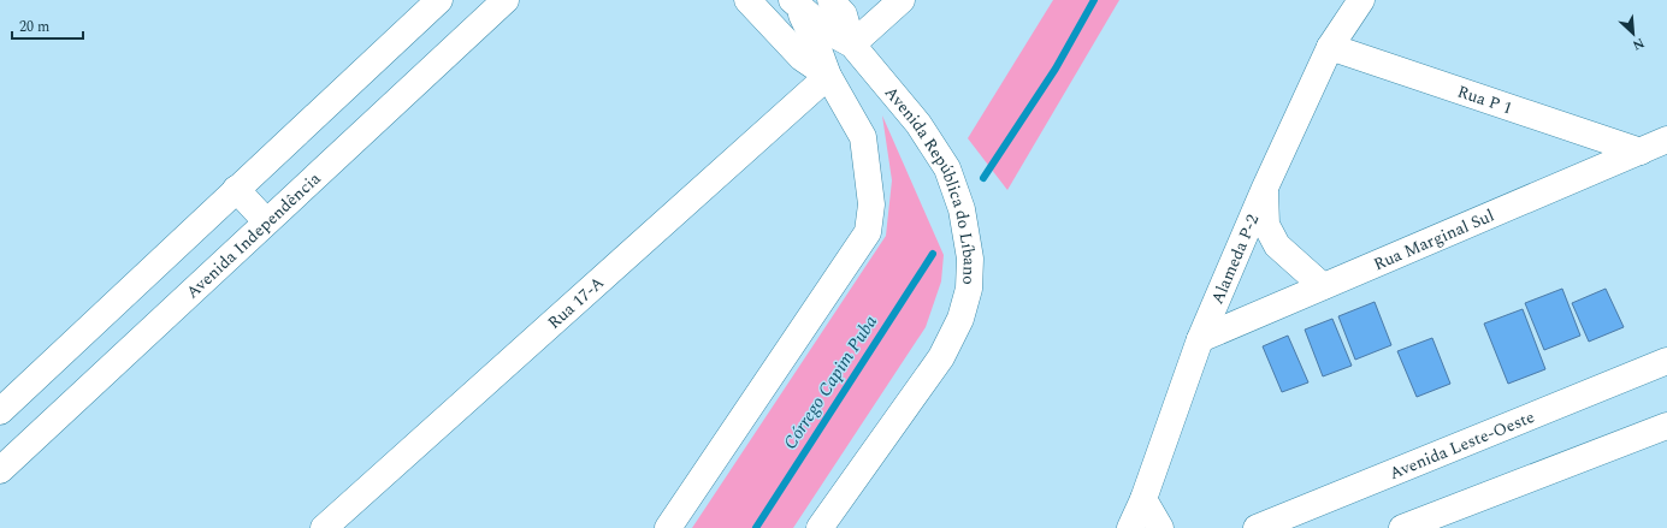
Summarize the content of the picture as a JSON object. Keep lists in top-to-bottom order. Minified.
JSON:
{"streets":{"main road":["Rua P 1","Avenida República do Líbano","Avenida Independência","Rua Marginal Sul","Alameda P-2","Rua 17-A","Avenida Leste-Oeste"]},"crossings":[["Rua P 1","Rua Marginal Sul"],["Rua P 1","Alameda P-2"],["Avenida República do Líbano","Rua 17-A"],["Rua Marginal Sul","Alameda P-2"]],"water":["Córrego Capim Puba"],"scale_bar":"20 m","north":"bottom right"}
